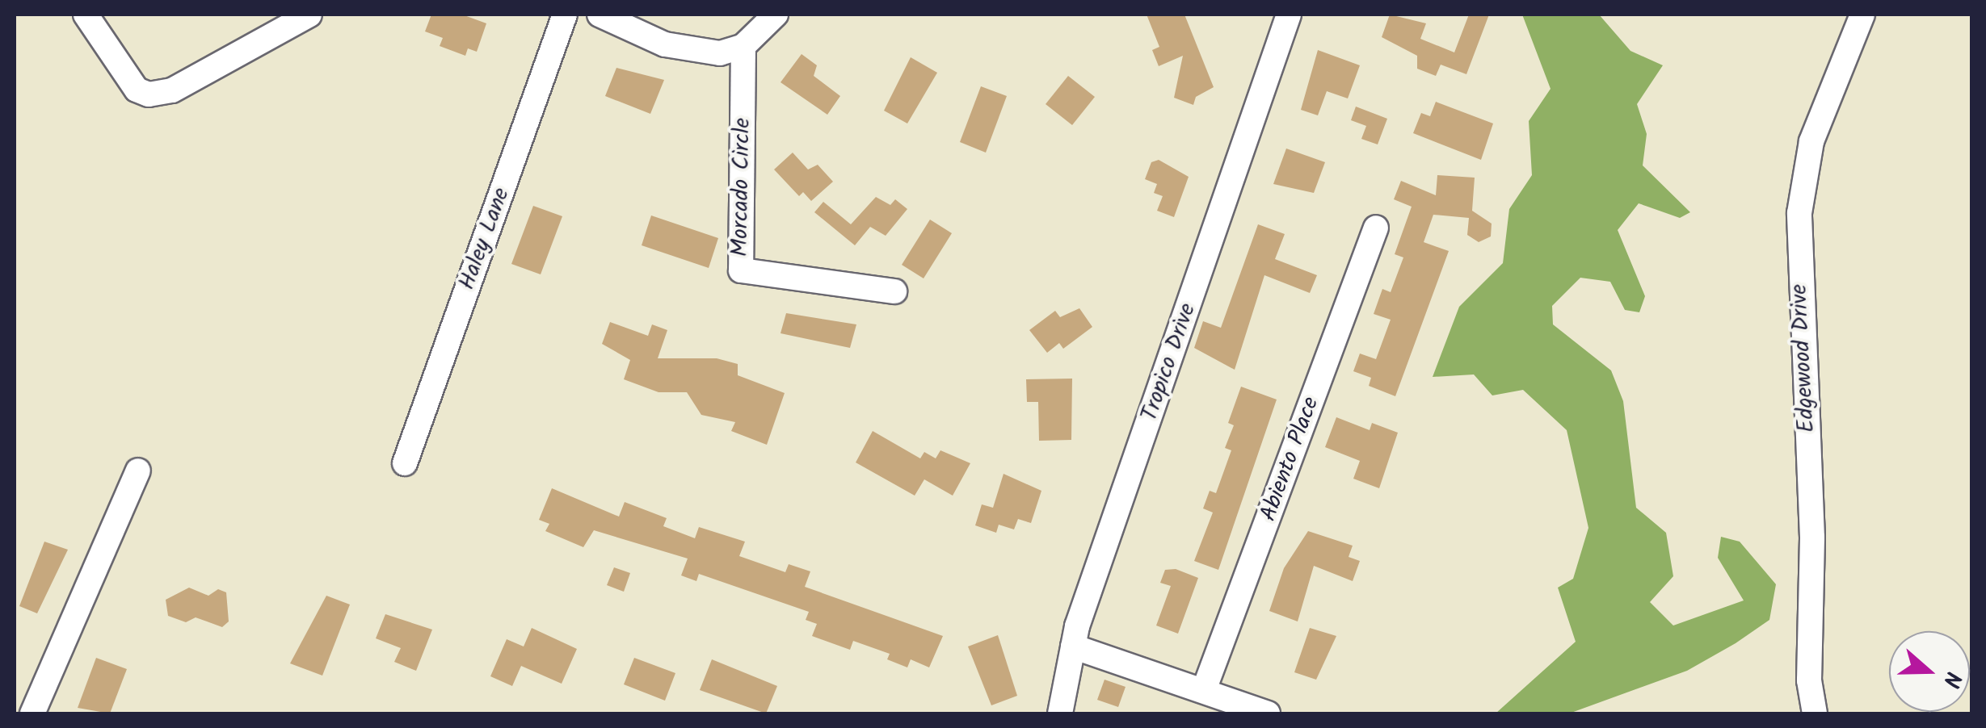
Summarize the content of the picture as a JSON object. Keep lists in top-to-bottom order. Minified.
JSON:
{"streets":{"street":["Morcado Circle","Haley Lane","Edgewood Drive","Tropico Drive","Abiento Place"]},"north":"right"}
